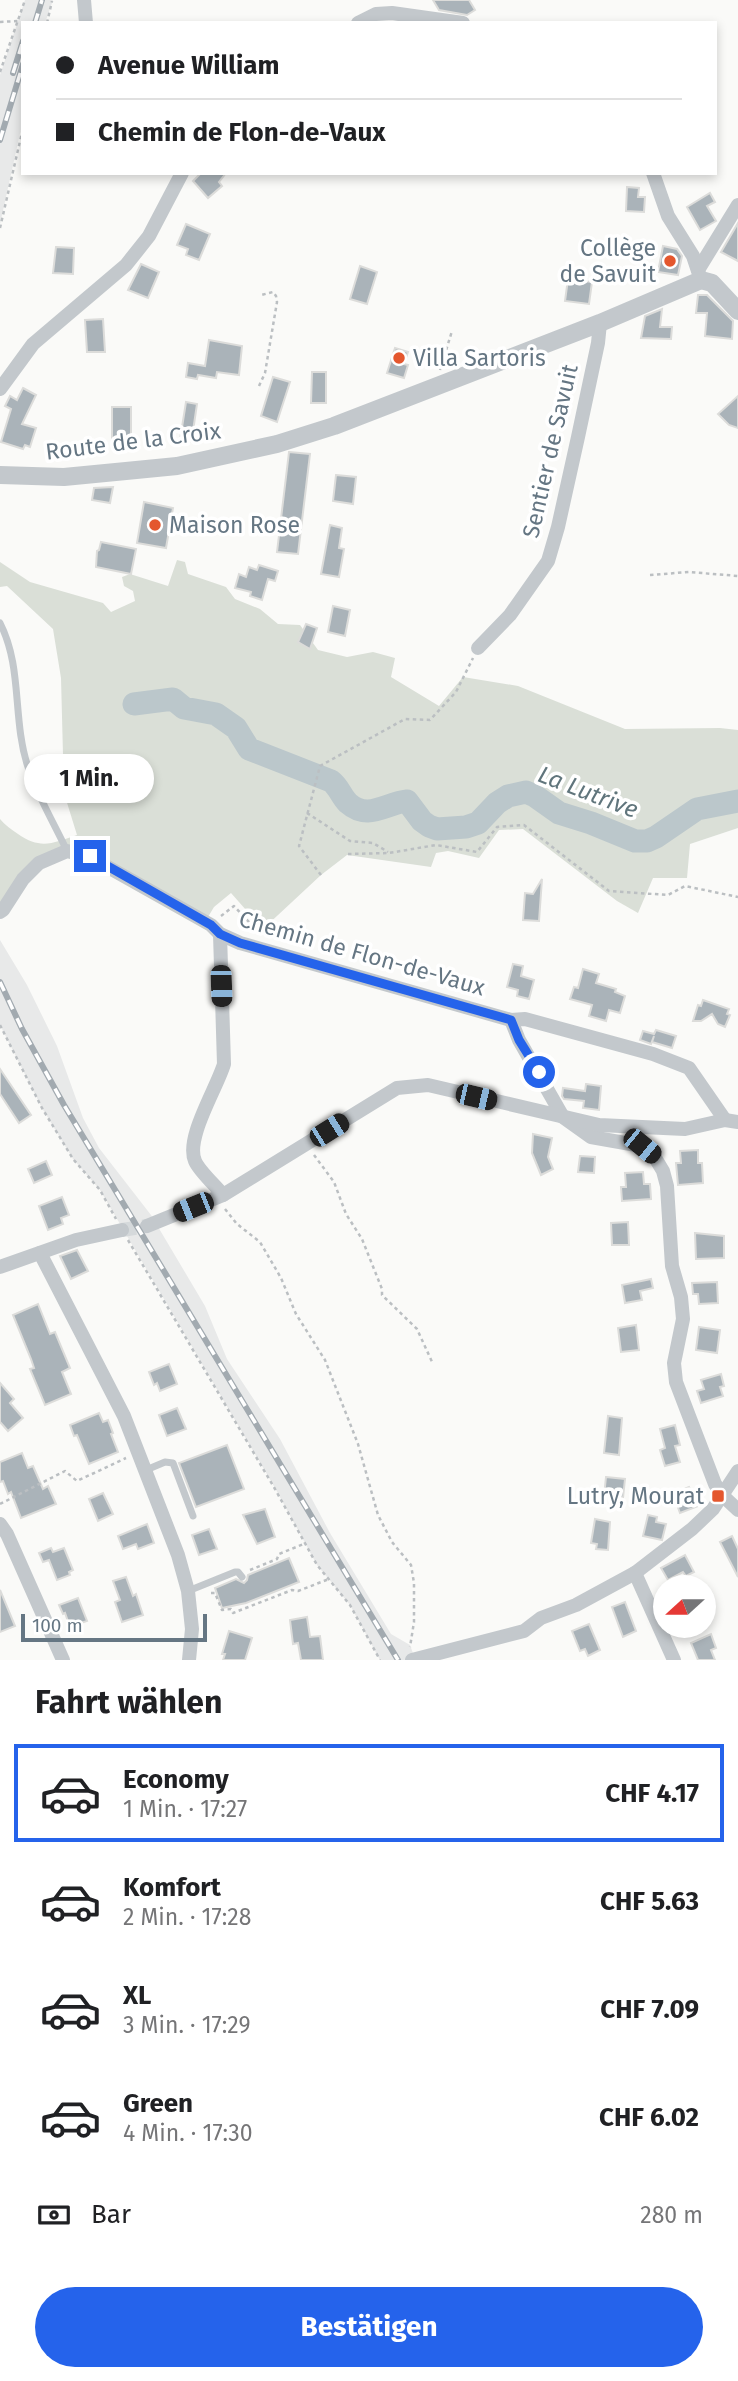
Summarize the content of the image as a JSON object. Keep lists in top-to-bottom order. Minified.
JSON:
{"streets":{"street":["Route de la Croix","Sentier de Savuit","Chemin de Flon-de-Vaux"]},"crossings":[["Route de la Croix","Sentier de Savuit"]],"water":["La Lutrive"],"places":{"other":["Collège de Savuit","Villa Sartoris","Maison Rose"],"transit":["Lutry, Mourat"]},"scale_bar":"100 m","north":"left","page":{"banner":["Avenue William","Chemin de Flon-de-Vaux"],"bubble":"1 Min.","scale":"100 m","heading":"Fahrt wählen","list":[{"name":"Economy","note":"1 Min. · 17:27","value":"CHF 4.17"},{"name":"Komfort","note":"2 Min. · 17:28","value":"CHF 5.63"},{"name":"XL","note":"3 Min. · 17:29","value":"CHF 7.09"},{"name":"Green","note":"4 Min. · 17:30","value":"CHF 6.02"}],"pay":["Bar","280 m"],"buttons":"Bestätigen"}}
